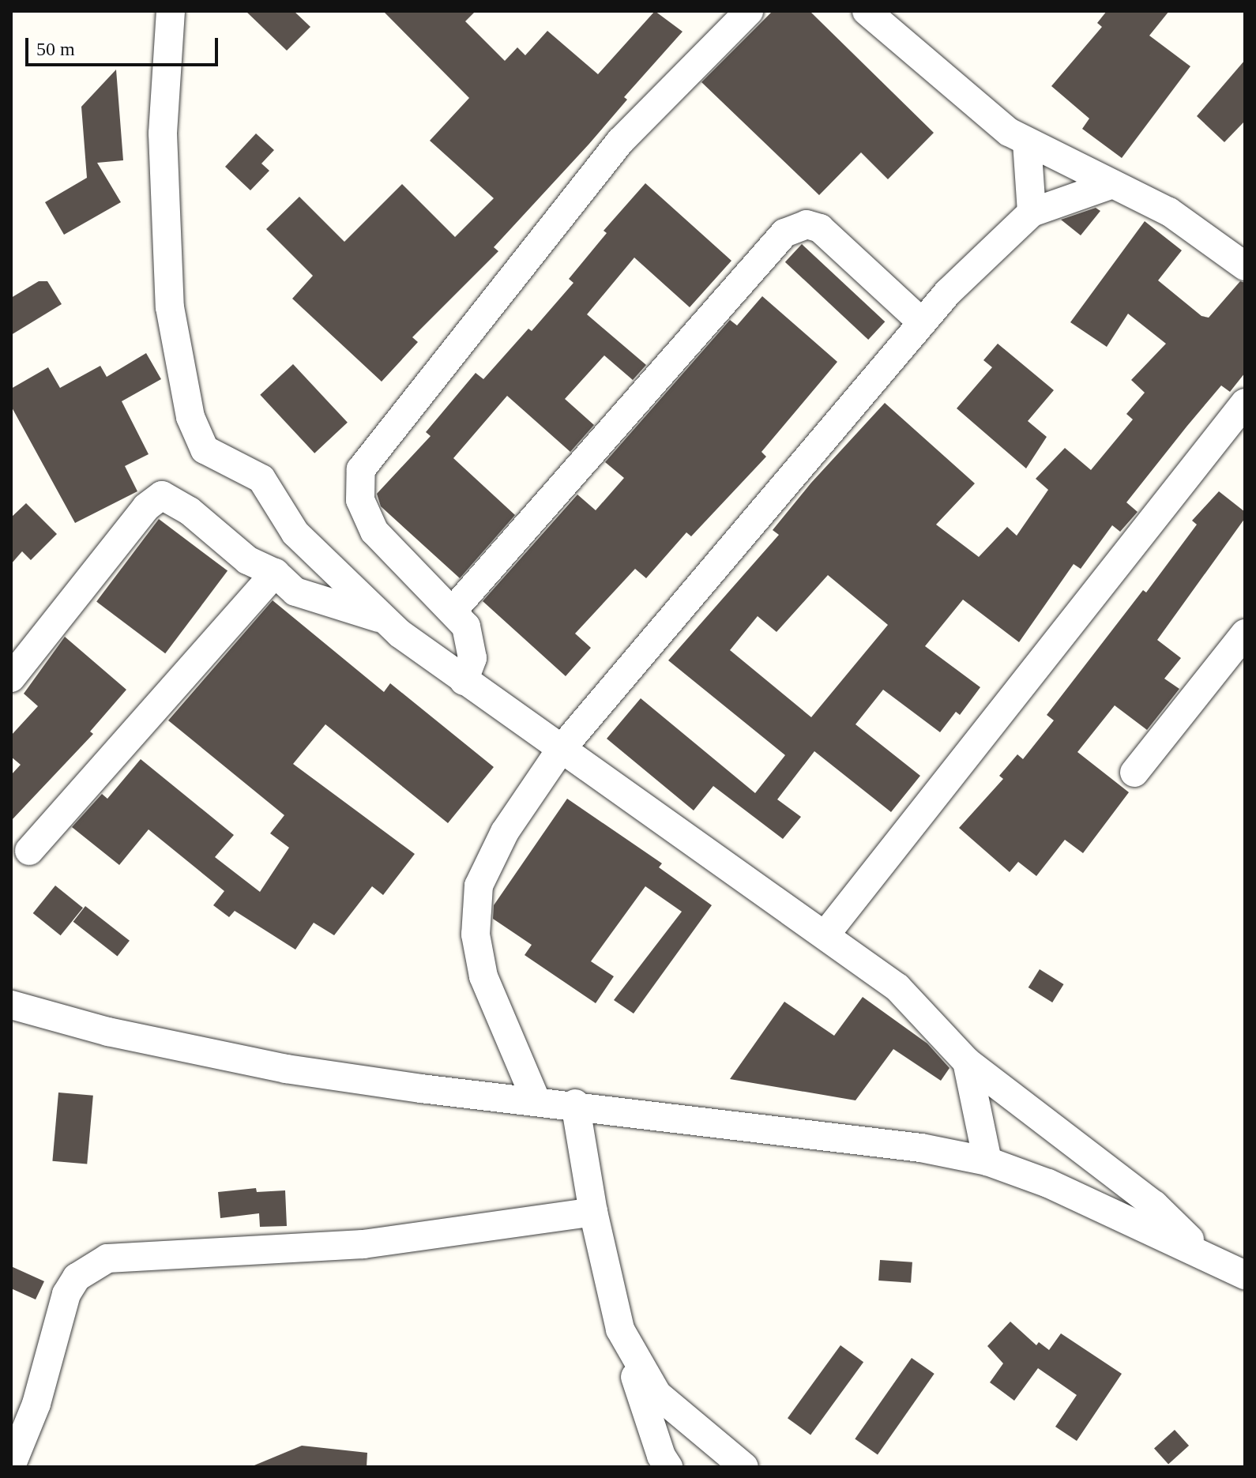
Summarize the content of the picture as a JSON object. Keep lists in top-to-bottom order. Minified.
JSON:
{"scale_bar":"50 m"}
